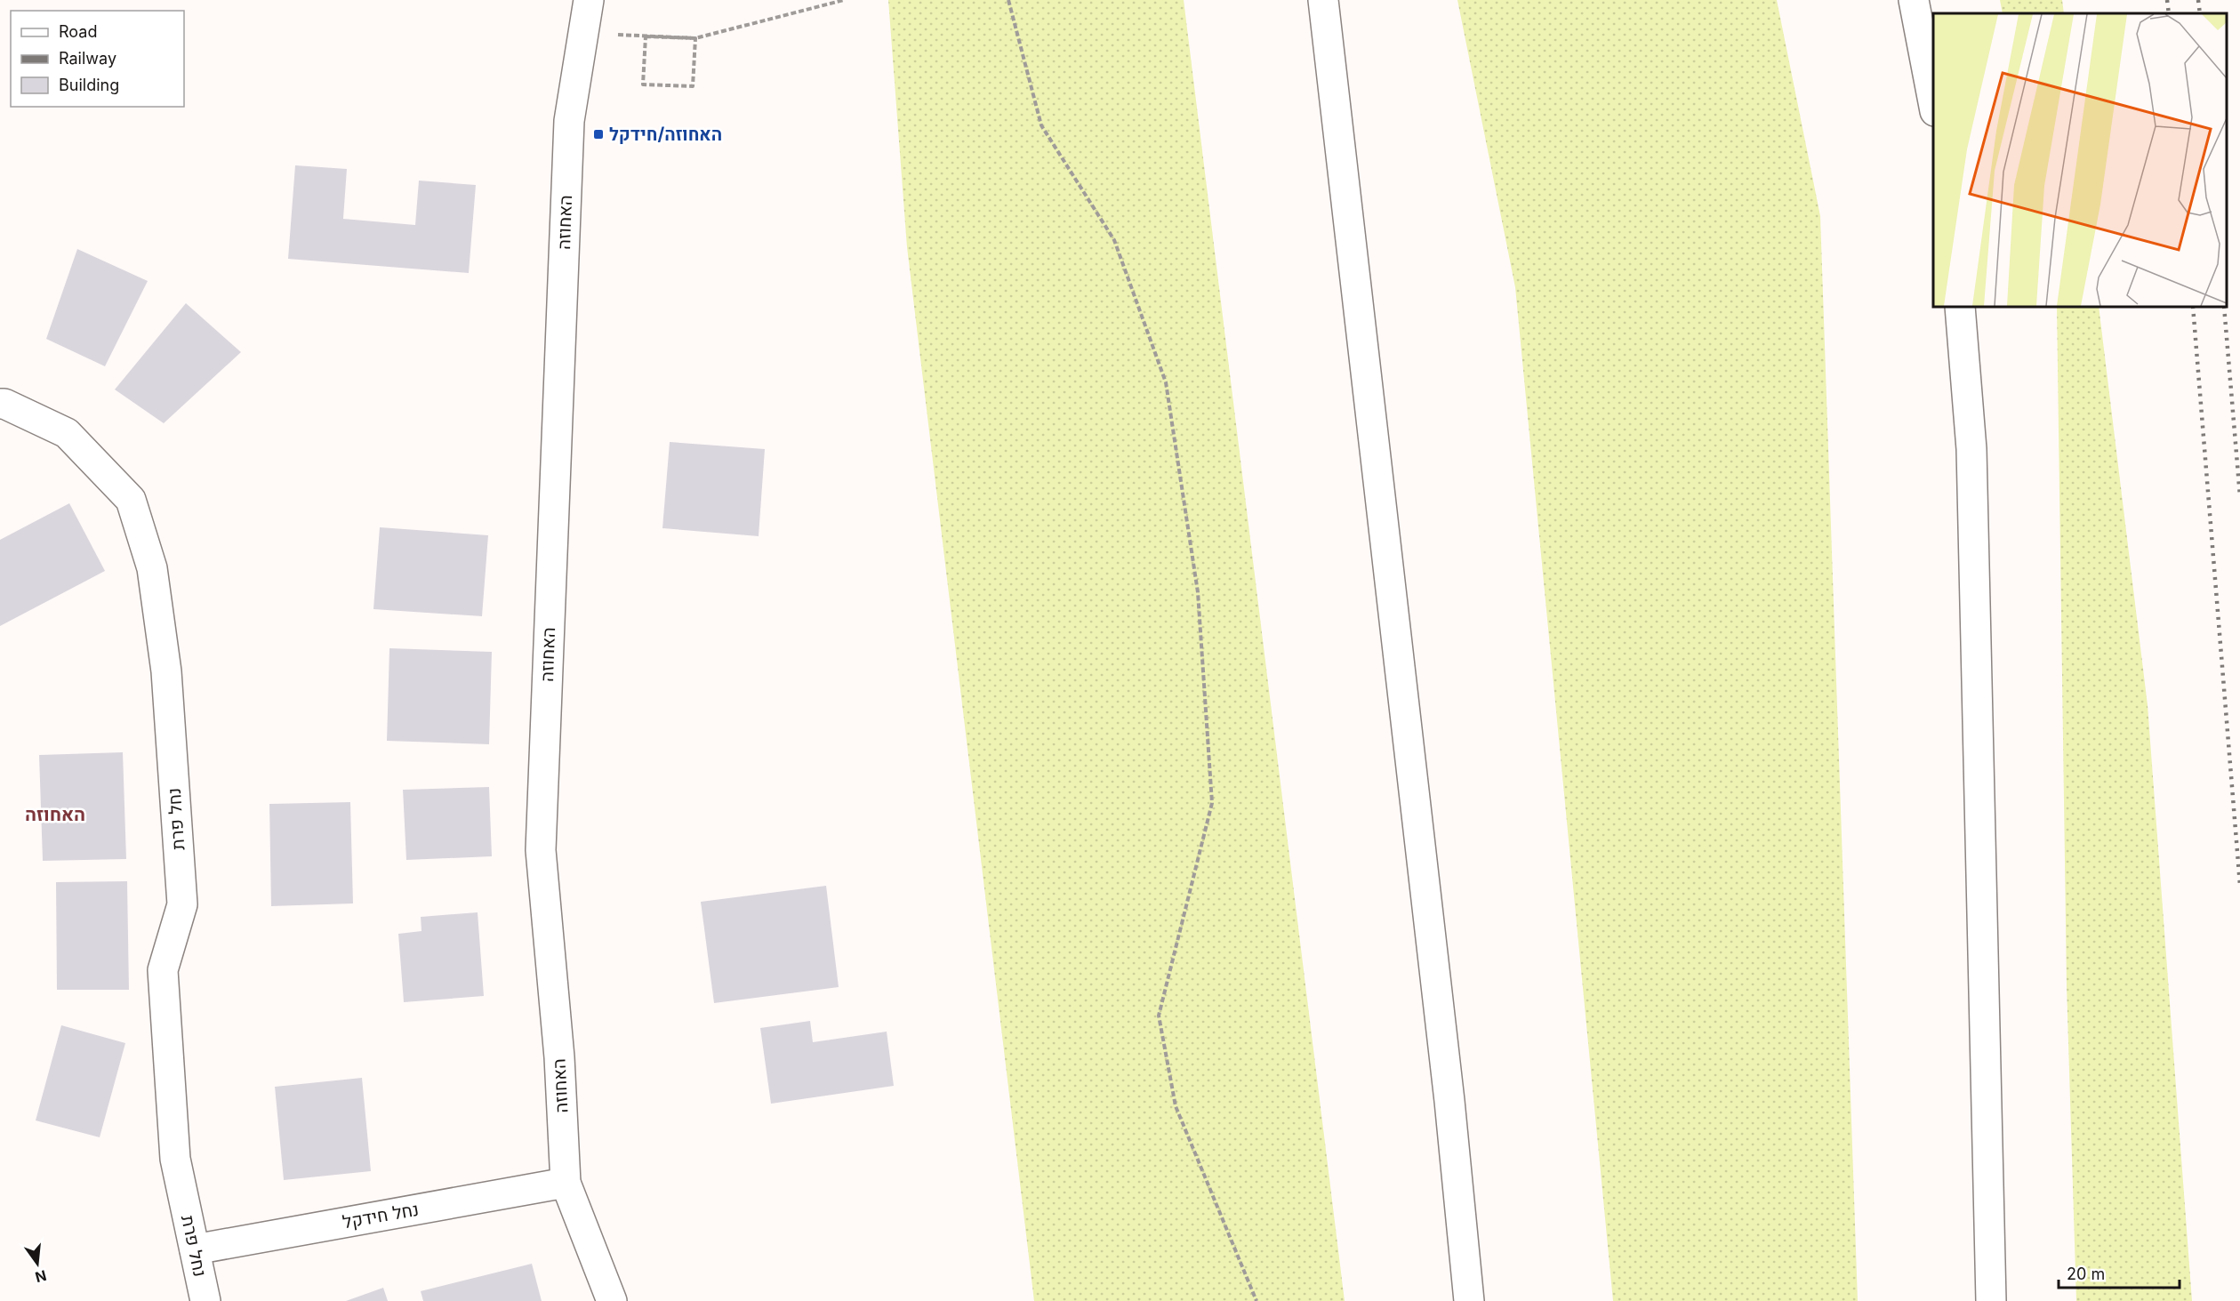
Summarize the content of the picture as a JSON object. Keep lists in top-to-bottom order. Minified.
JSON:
{"streets":{"main road":["האחוזה","נחל פרת","נחל חידקל"]},"crossings":[["האחוזה","נחל חידקל"],["נחל פרת","נחל חידקל"]],"districts":["האחוזה"],"places":{"transit":["האחוזה/חידקל"]},"legend":["Road","Railway","Building"],"scale_bar":"20 m","north":"bottom"}
